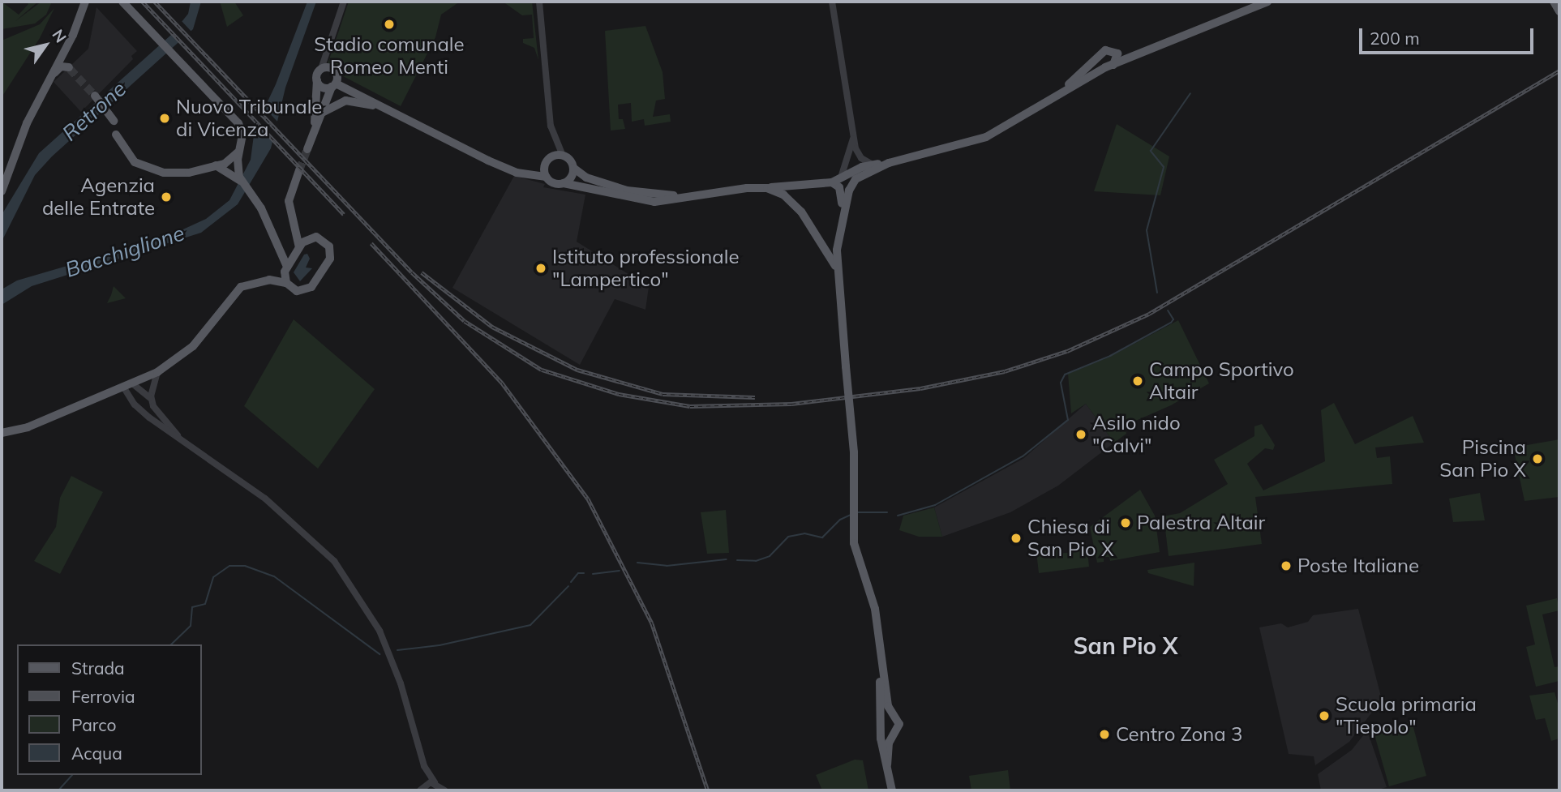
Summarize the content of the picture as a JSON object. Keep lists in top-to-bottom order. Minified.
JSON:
{"districts":["San Pio X"],"water":["Retrone","Bacchiglione"],"places":["Stadio comunale Romeo Menti","Nuovo Tribunale di Vicenza","Agenzia delle Entrate","Istituto professionale \"Lampertico\"","Campo Sportivo Altair","Asilo nido \"Calvi\"","Piscina San Pio X","Palestra Altair","Chiesa di San Pio X","Poste Italiane","Scuola primaria \"Tiepolo\"","Centro Zona 3"],"legend":["Strada","Ferrovia","Parco","Acqua"],"scale_bar":"200 m","north":"top right"}
